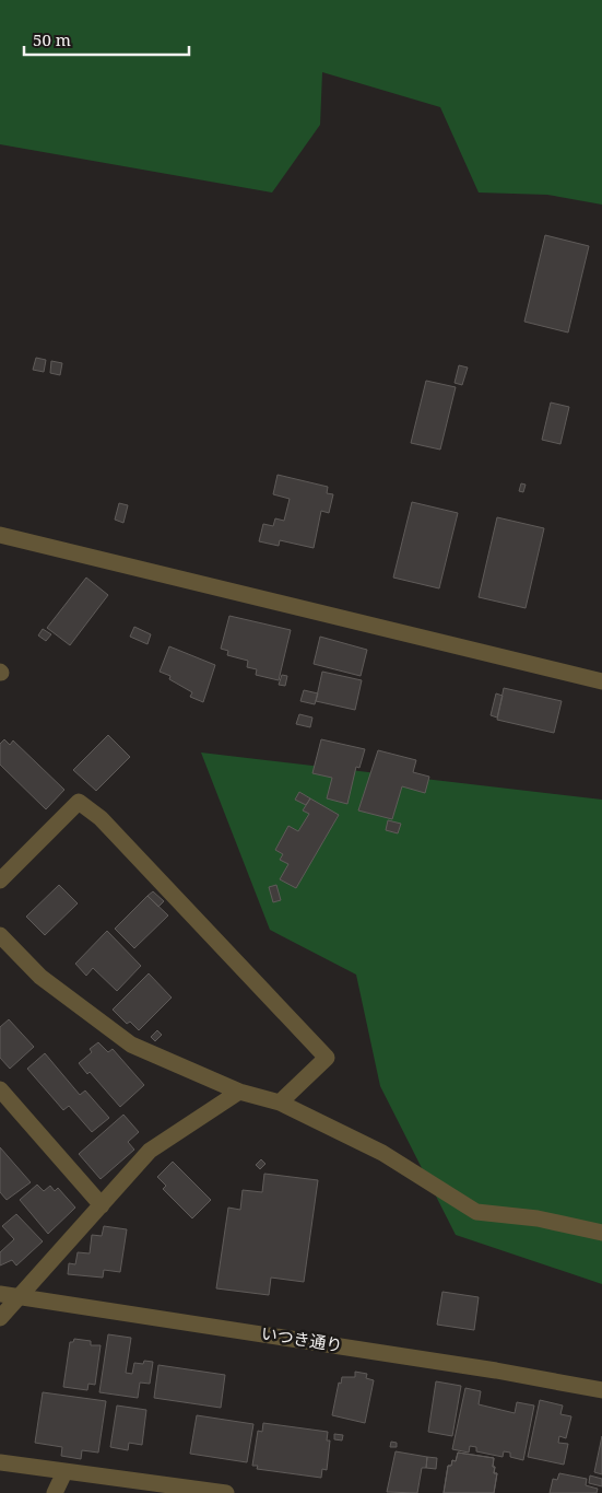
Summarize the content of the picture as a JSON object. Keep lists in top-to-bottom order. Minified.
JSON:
{"streets":{"street":["いつき通り"]},"scale_bar":"50 m"}
